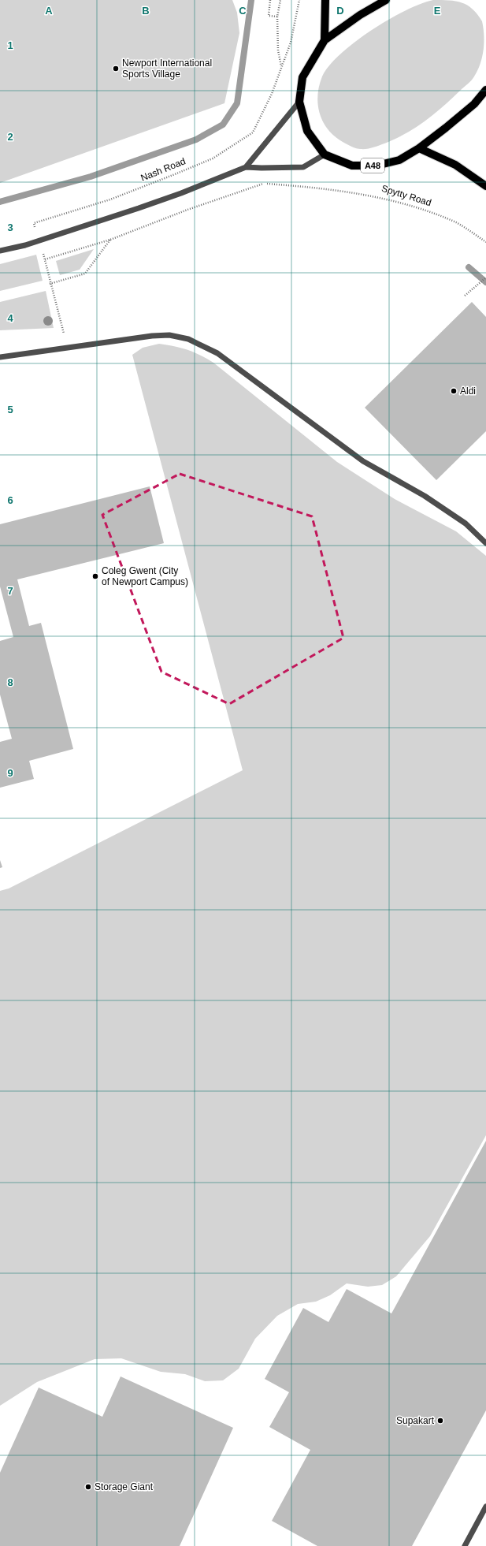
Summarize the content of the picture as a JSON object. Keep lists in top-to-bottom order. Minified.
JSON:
{"streets":{"main road":["A48"],"path":["Nash Road","Spytty Road"]},"places":["Newport International Sports Village","Aldi","Coleg Gwent (City of Newport Campus)","Supakart","Storage Giant"],"grid":{"columns":["A","B","C","D","E"],"rows":["1","2","3","4","5","6","7","8","9"]}}
